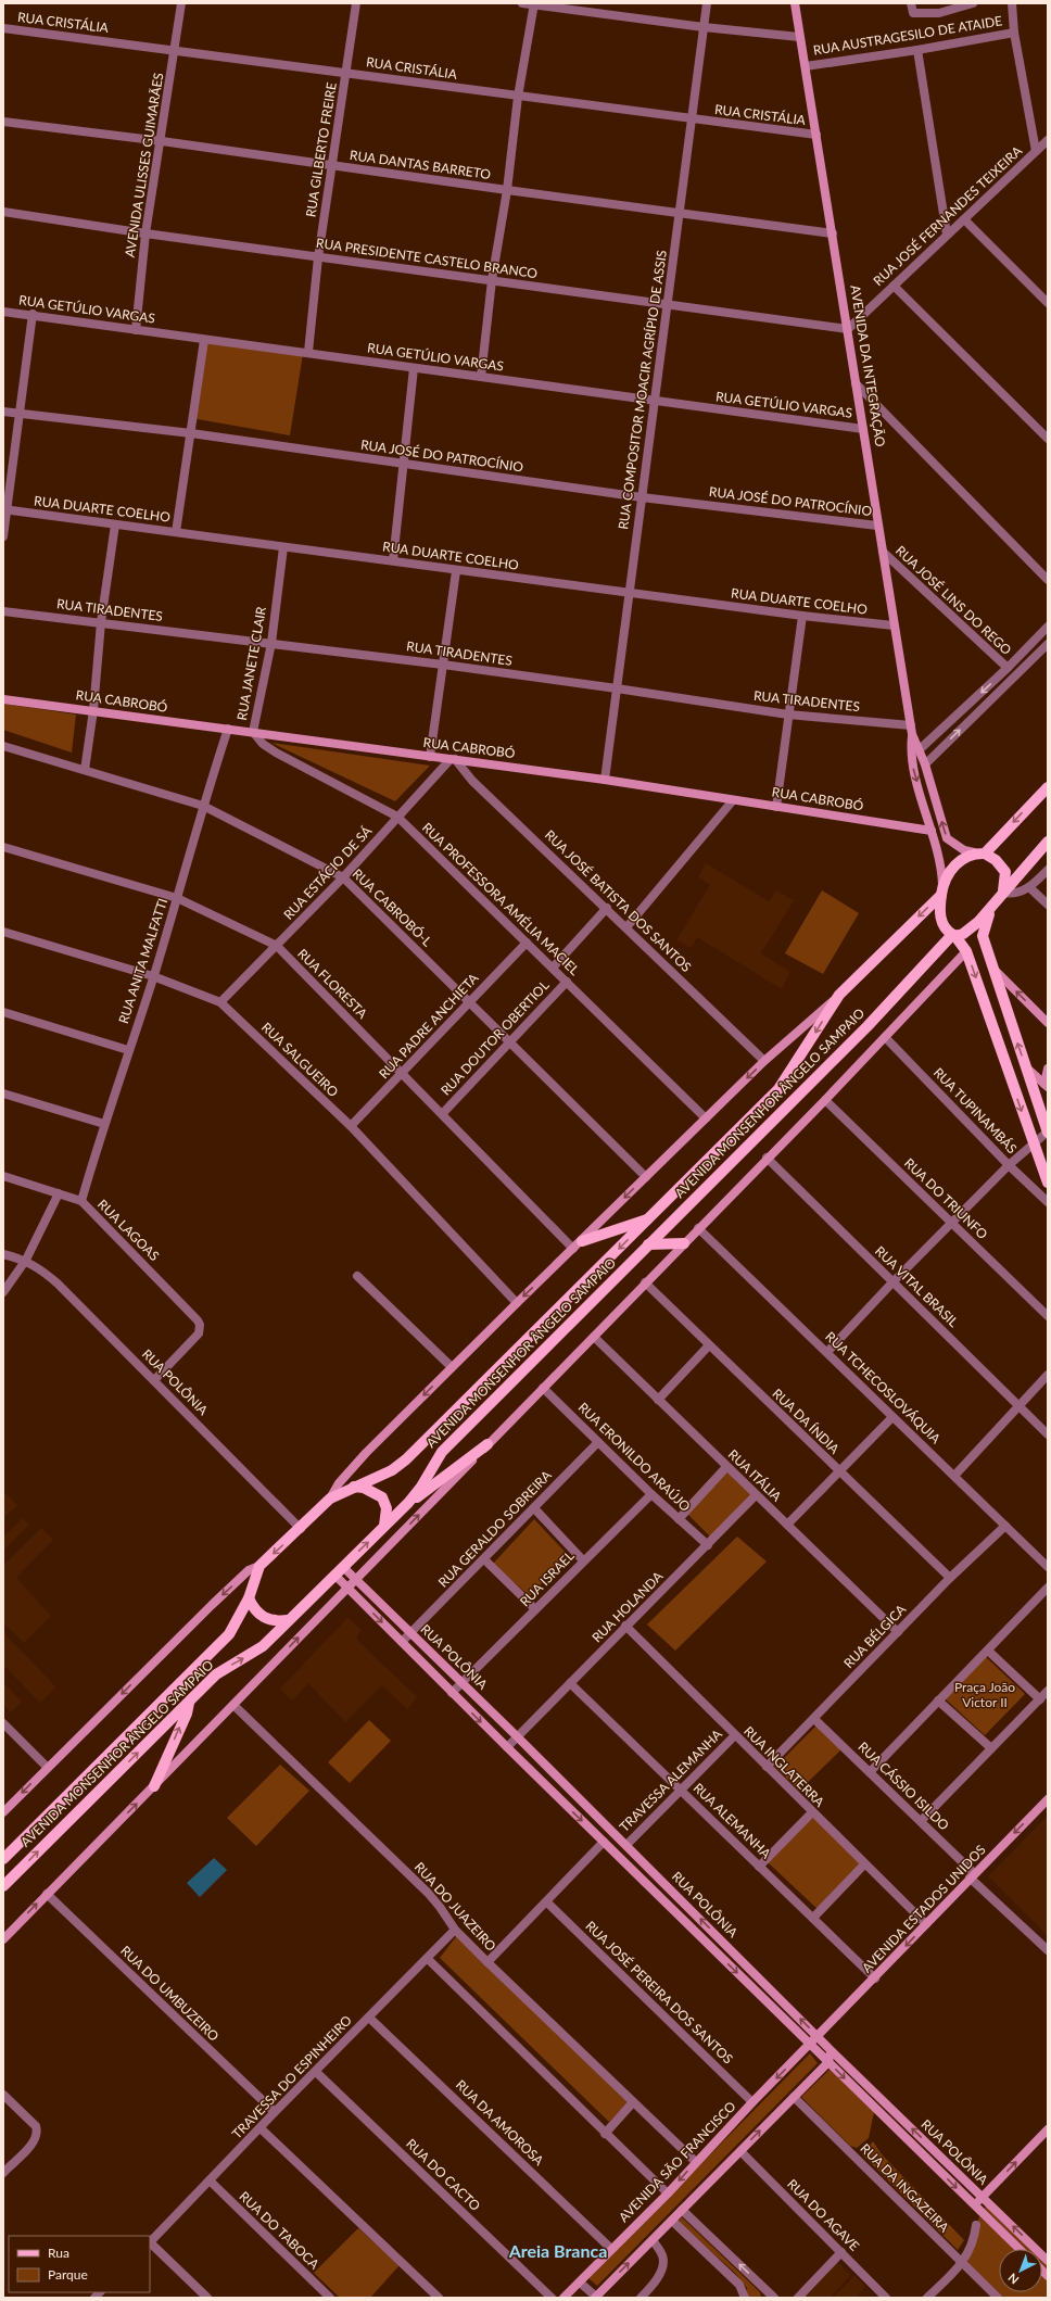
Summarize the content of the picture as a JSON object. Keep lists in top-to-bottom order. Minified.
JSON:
{"streets":{"main road":["AVENIDA MONSENHOR ÂNGELO SAMPAIO"],"street":["RUA CRISTÁLIA","RUA AUSTRAGESILO DE ATAIDE","RUA GILBERTO FREIRE","AVENIDA ULISSES GUIMARÃES","RUA DANTAS BARRETO","RUA JOSÉ FERNANDES TEIXEIRA","RUA PRESIDENTE CASTELO BRANCO","RUA GETÚLIO VARGAS","AVENIDA DA INTEGRAÇÃO","RUA COMPOSITOR MOACIR AGRÍPIO DE ASSIS","RUA JOSÉ DO PATROCÍNIO","RUA DUARTE COELHO","RUA JOSÉ LINS DO REGO","RUA TIRADENTES","RUA JANETE CLAIR","RUA CABROBÓ","RUA ESTÁCIO DE SÁ","RUA PROFESSORA AMÉLIA MACIEL","RUA JOSÉ BATISTA DOS SANTOS","RUA CABROBÓ-L","RUA ANITA MALFATTI","RUA FLORESTA","RUA PADRE ANCHIETA","RUA DOUTOR OBERTIOL","RUA SALGUEIRO","RUA TUPINAMBÁS","RUA DO TRIUNFO","RUA LAGOAS","RUA VITAL BRASIL","RUA POLÔNIA","RUA TCHECOSLOVÁQUIA","RUA DA ÍNDIA","RUA ERONILDO ARAÚJO","RUA ITÁLIA","RUA GERALDO SOBREIRA","RUA ISRAEL","RUA HOLANDA","RUA BÉLGICA","RUA INGLATERRA","TRAVESSA ALEMANHA","RUA CÁSSIO ISILDO","RUA ALEMANHA","RUA DO JUAZEIRO","AVENIDA ESTADOS UNIDOS","RUA JOSÉ PEREIRA DOS SANTOS","RUA DO UMBUZEIRO","TRAVESSA DO ESPINHEIRO","RUA DA AMOROSA","AVENIDA SÃO FRANCISCO","RUA DO CACTO","RUA DA INGAZEIRA","RUA DO AGAVE","RUA DO TABOCA"]},"crossings":[["RUA CRISTÁLIA","RUA GILBERTO FREIRE"],["RUA CRISTÁLIA","AVENIDA ULISSES GUIMARÃES"],["RUA CRISTÁLIA","AVENIDA DA INTEGRAÇÃO"],["RUA CRISTÁLIA","RUA COMPOSITOR MOACIR AGRÍPIO DE ASSIS"],["RUA AUSTRAGESILO DE ATAIDE","AVENIDA DA INTEGRAÇÃO"],["RUA GILBERTO FREIRE","RUA DANTAS BARRETO"],["RUA GILBERTO FREIRE","RUA PRESIDENTE CASTELO BRANCO"],["RUA GILBERTO FREIRE","RUA GETÚLIO VARGAS"],["AVENIDA ULISSES GUIMARÃES","RUA DANTAS BARRETO"],["AVENIDA ULISSES GUIMARÃES","RUA PRESIDENTE CASTELO BRANCO"],["AVENIDA ULISSES GUIMARÃES","RUA GETÚLIO VARGAS"],["RUA DANTAS BARRETO","AVENIDA DA INTEGRAÇÃO"],["RUA DANTAS BARRETO","RUA COMPOSITOR MOACIR AGRÍPIO DE ASSIS"],["RUA JOSÉ FERNANDES TEIXEIRA","RUA PRESIDENTE CASTELO BRANCO"],["RUA JOSÉ FERNANDES TEIXEIRA","AVENIDA DA INTEGRAÇÃO"],["RUA PRESIDENTE CASTELO BRANCO","AVENIDA DA INTEGRAÇÃO"],["RUA PRESIDENTE CASTELO BRANCO","RUA COMPOSITOR MOACIR AGRÍPIO DE ASSIS"],["RUA GETÚLIO VARGAS","AVENIDA DA INTEGRAÇÃO"],["RUA GETÚLIO VARGAS","RUA COMPOSITOR MOACIR AGRÍPIO DE ASSIS"],["AVENIDA DA INTEGRAÇÃO","RUA JOSÉ DO PATROCÍNIO"],["AVENIDA DA INTEGRAÇÃO","RUA DUARTE COELHO"],["AVENIDA DA INTEGRAÇÃO","RUA JOSÉ LINS DO REGO"],["AVENIDA DA INTEGRAÇÃO","RUA TIRADENTES"],["RUA COMPOSITOR MOACIR AGRÍPIO DE ASSIS","RUA JOSÉ DO PATROCÍNIO"],["RUA COMPOSITOR MOACIR AGRÍPIO DE ASSIS","RUA DUARTE COELHO"],["RUA COMPOSITOR MOACIR AGRÍPIO DE ASSIS","RUA TIRADENTES"],["RUA COMPOSITOR MOACIR AGRÍPIO DE ASSIS","RUA CABROBÓ"],["RUA DUARTE COELHO","RUA JANETE CLAIR"],["RUA TIRADENTES","RUA JANETE CLAIR"],["RUA JANETE CLAIR","RUA CABROBÓ"],["RUA JANETE CLAIR","RUA PROFESSORA AMÉLIA MACIEL"],["RUA CABROBÓ","RUA ESTÁCIO DE SÁ"],["RUA CABROBÓ","RUA PROFESSORA AMÉLIA MACIEL"],["RUA CABROBÓ","RUA JOSÉ BATISTA DOS SANTOS"],["RUA CABROBÓ","RUA ANITA MALFATTI"],["RUA ESTÁCIO DE SÁ","RUA PROFESSORA AMÉLIA MACIEL"],["RUA ESTÁCIO DE SÁ","RUA JOSÉ BATISTA DOS SANTOS"],["RUA ESTÁCIO DE SÁ","RUA CABROBÓ-L"],["RUA ESTÁCIO DE SÁ","RUA FLORESTA"],["RUA ESTÁCIO DE SÁ","RUA SALGUEIRO"],["RUA PROFESSORA AMÉLIA MACIEL","RUA PADRE ANCHIETA"],["RUA PROFESSORA AMÉLIA MACIEL","RUA DOUTOR OBERTIOL"],["RUA PROFESSORA AMÉLIA MACIEL","AVENIDA MONSENHOR ÂNGELO SAMPAIO"],["RUA JOSÉ BATISTA DOS SANTOS","AVENIDA MONSENHOR ÂNGELO SAMPAIO"],["RUA CABROBÓ-L","RUA ANITA MALFATTI"],["RUA CABROBÓ-L","RUA PADRE ANCHIETA"],["RUA CABROBÓ-L","RUA DOUTOR OBERTIOL"],["RUA CABROBÓ-L","AVENIDA MONSENHOR ÂNGELO SAMPAIO"],["RUA ANITA MALFATTI","RUA FLORESTA"],["RUA ANITA MALFATTI","RUA SALGUEIRO"],["RUA ANITA MALFATTI","RUA LAGOAS"],["RUA FLORESTA","RUA PADRE ANCHIETA"],["RUA FLORESTA","RUA DOUTOR OBERTIOL"],["RUA FLORESTA","AVENIDA MONSENHOR ÂNGELO SAMPAIO"],["RUA PADRE ANCHIETA","RUA SALGUEIRO"],["RUA SALGUEIRO","AVENIDA MONSENHOR ÂNGELO SAMPAIO"],["AVENIDA MONSENHOR ÂNGELO SAMPAIO","RUA POLÔNIA"],["RUA LAGOAS","RUA POLÔNIA"],["RUA POLÔNIA","RUA GERALDO SOBREIRA"],["RUA POLÔNIA","RUA ISRAEL"],["RUA POLÔNIA","RUA HOLANDA"],["RUA POLÔNIA","TRAVESSA ALEMANHA"],["RUA POLÔNIA","AVENIDA ESTADOS UNIDOS"],["RUA POLÔNIA","AVENIDA SÃO FRANCISCO"],["RUA TCHECOSLOVÁQUIA","RUA BÉLGICA"],["RUA DA ÍNDIA","RUA BÉLGICA"],["RUA ERONILDO ARAÚJO","RUA GERALDO SOBREIRA"],["RUA ERONILDO ARAÚJO","RUA ISRAEL"],["RUA ERONILDO ARAÚJO","RUA HOLANDA"],["RUA ITÁLIA","RUA HOLANDA"],["RUA ITÁLIA","RUA BÉLGICA"],["RUA HOLANDA","RUA INGLATERRA"],["RUA HOLANDA","RUA ALEMANHA"],["RUA BÉLGICA","RUA INGLATERRA"],["RUA BÉLGICA","RUA CÁSSIO ISILDO"],["RUA INGLATERRA","TRAVESSA ALEMANHA"],["RUA INGLATERRA","AVENIDA ESTADOS UNIDOS"],["TRAVESSA ALEMANHA","RUA ALEMANHA"],["RUA CÁSSIO ISILDO","AVENIDA ESTADOS UNIDOS"],["RUA ALEMANHA","AVENIDA ESTADOS UNIDOS"],["RUA DO JUAZEIRO","TRAVESSA DO ESPINHEIRO"],["RUA DO JUAZEIRO","AVENIDA SÃO FRANCISCO"],["AVENIDA ESTADOS UNIDOS","AVENIDA SÃO FRANCISCO"],["RUA JOSÉ PEREIRA DOS SANTOS","AVENIDA SÃO FRANCISCO"],["RUA DO UMBUZEIRO","TRAVESSA DO ESPINHEIRO"],["TRAVESSA DO ESPINHEIRO","RUA DA AMOROSA"],["TRAVESSA DO ESPINHEIRO","RUA DO CACTO"],["TRAVESSA DO ESPINHEIRO","RUA DO TABOCA"],["RUA DA AMOROSA","AVENIDA SÃO FRANCISCO"]],"districts":["Areia Branca"],"parks":["Praça João Victor II"],"legend":["Rua","Parque"],"north":"bottom left"}
